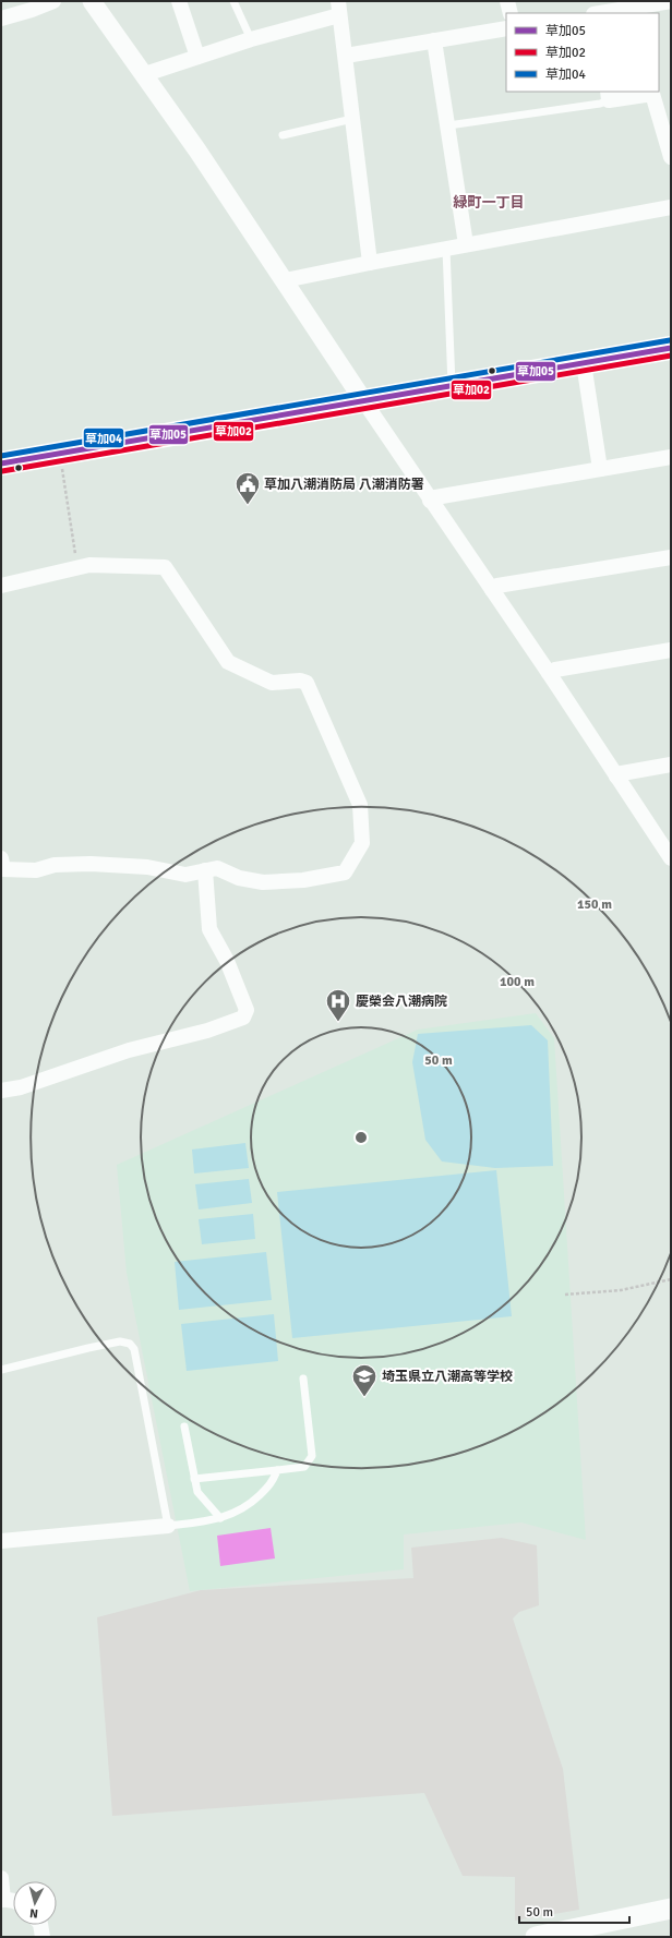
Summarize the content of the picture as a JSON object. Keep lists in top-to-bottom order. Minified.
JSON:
{"districts":["緑町一丁目"],"places":{"public building":["草加八潮消防局 八潮消防署"],"hospital":["慶榮会八潮病院"],"school or university":["埼玉県立八潮高等学校"]},"lines":["transit line 草加04","transit line 草加05","transit line 草加02"],"legend":["草加05","草加02","草加04"],"scale_bar":"50 m","north":"bottom","rings":["150 m","100 m","50 m"]}
